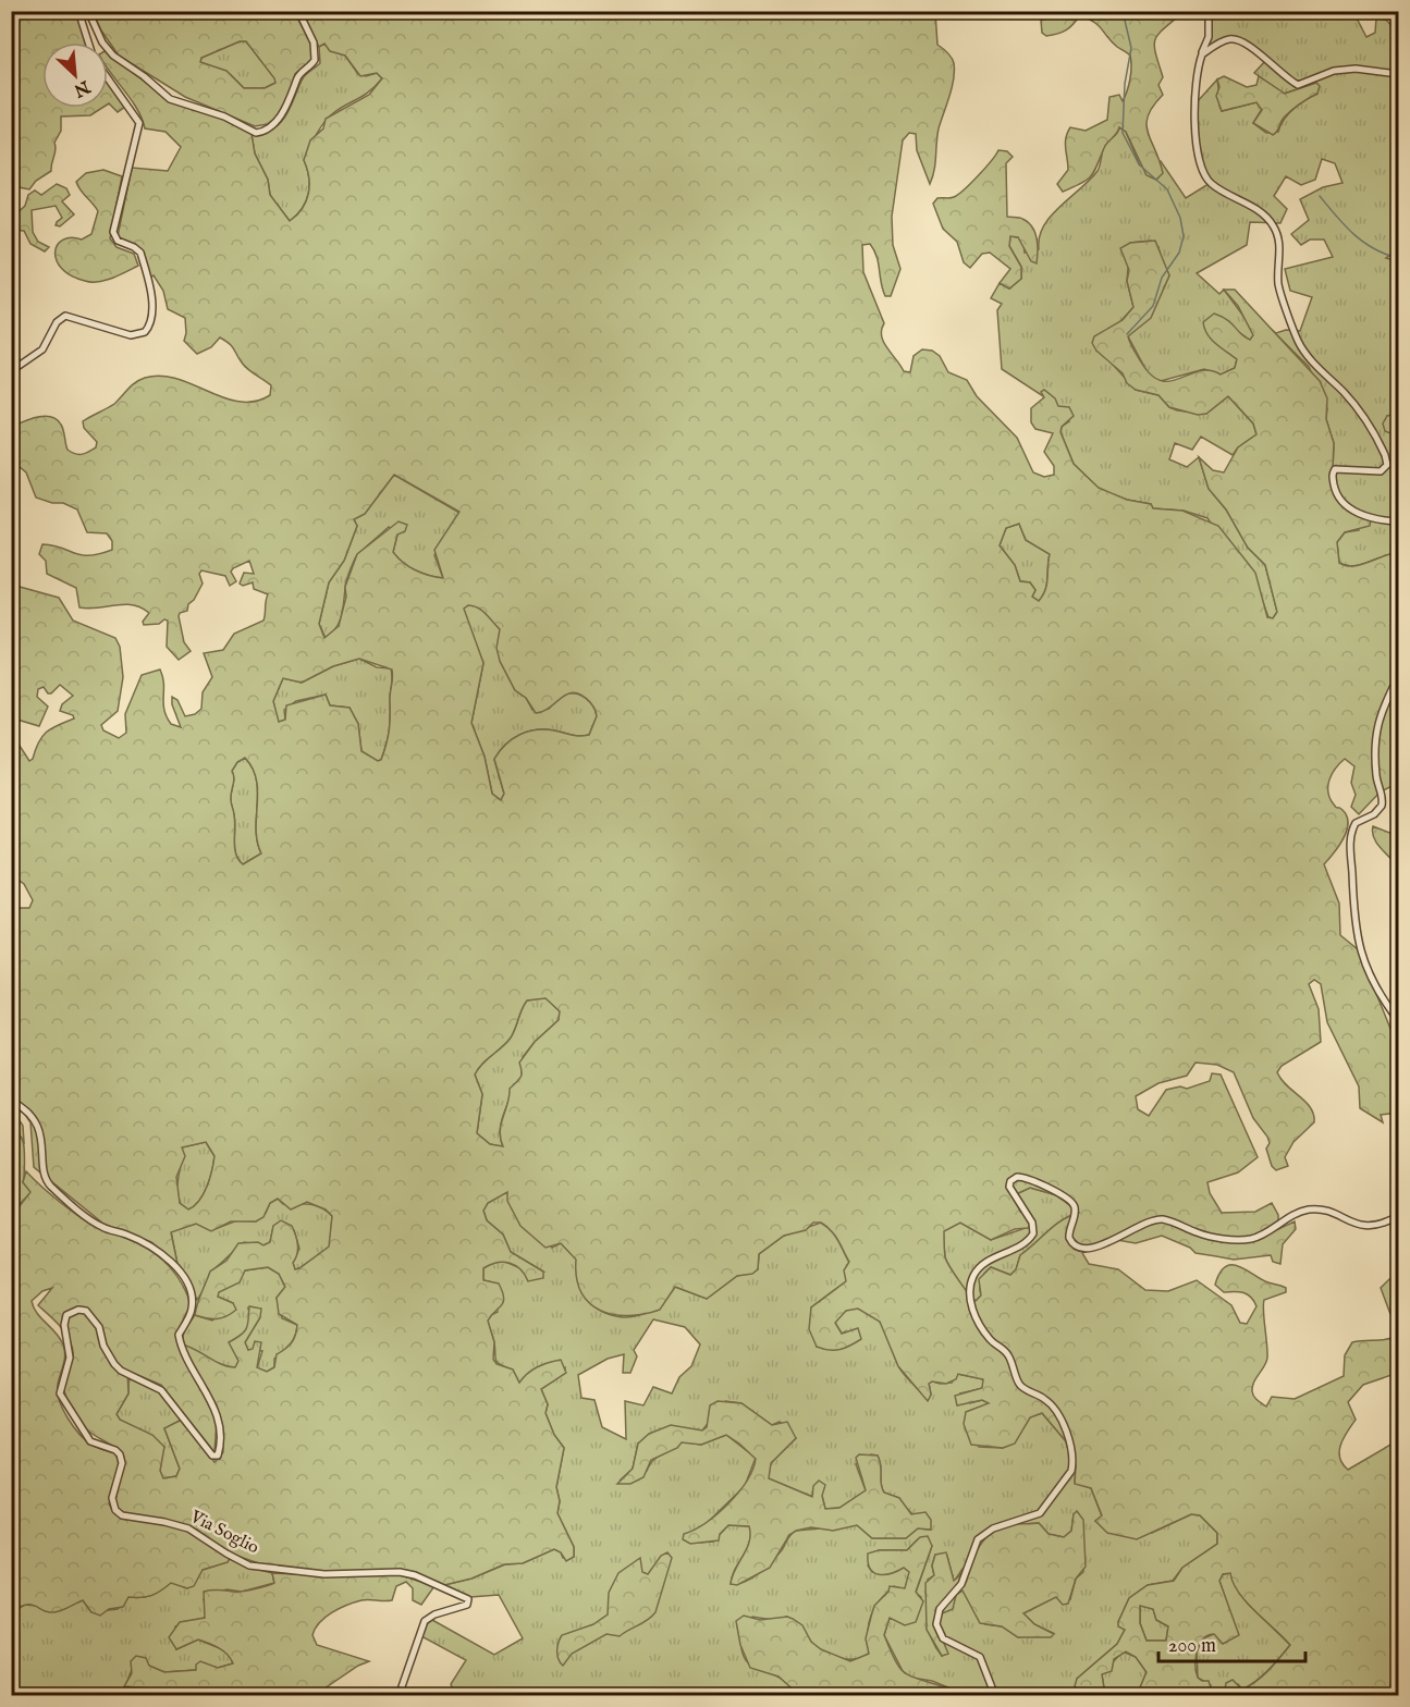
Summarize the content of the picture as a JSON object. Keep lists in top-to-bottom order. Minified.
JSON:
{"streets":{"street":["Via Soglio"]},"scale_bar":"200 m","north":"bottom right"}
